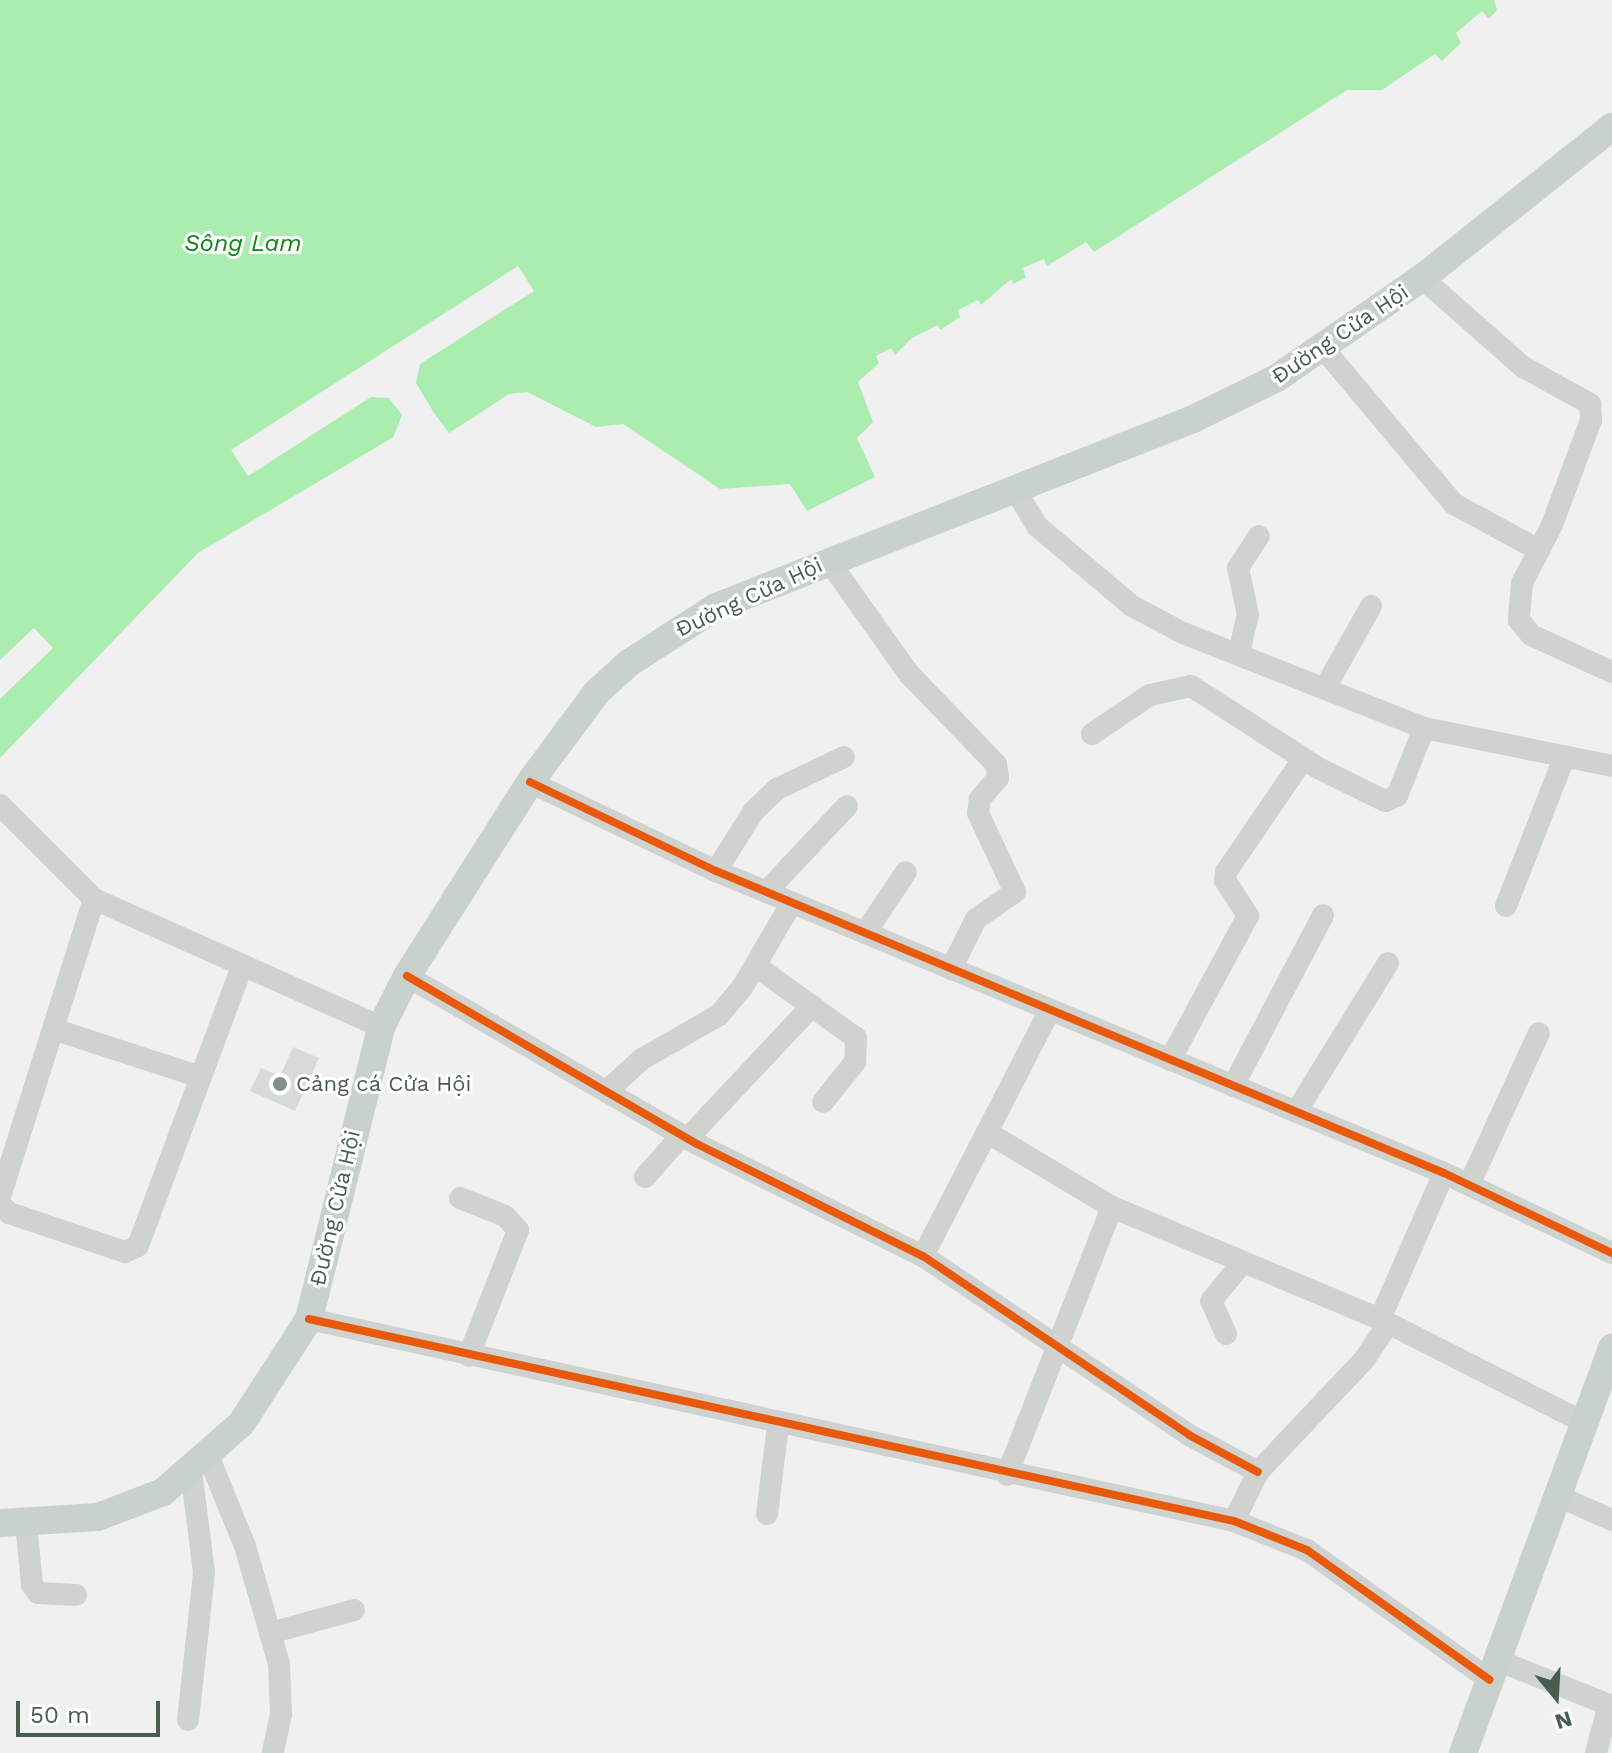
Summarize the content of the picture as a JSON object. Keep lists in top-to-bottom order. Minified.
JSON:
{"streets":{"main road":["Đường Cửa Hội"]},"water":["Sông Lam"],"places":["Cảng cá Cửa Hội"],"scale_bar":"50 m","north":"bottom"}
